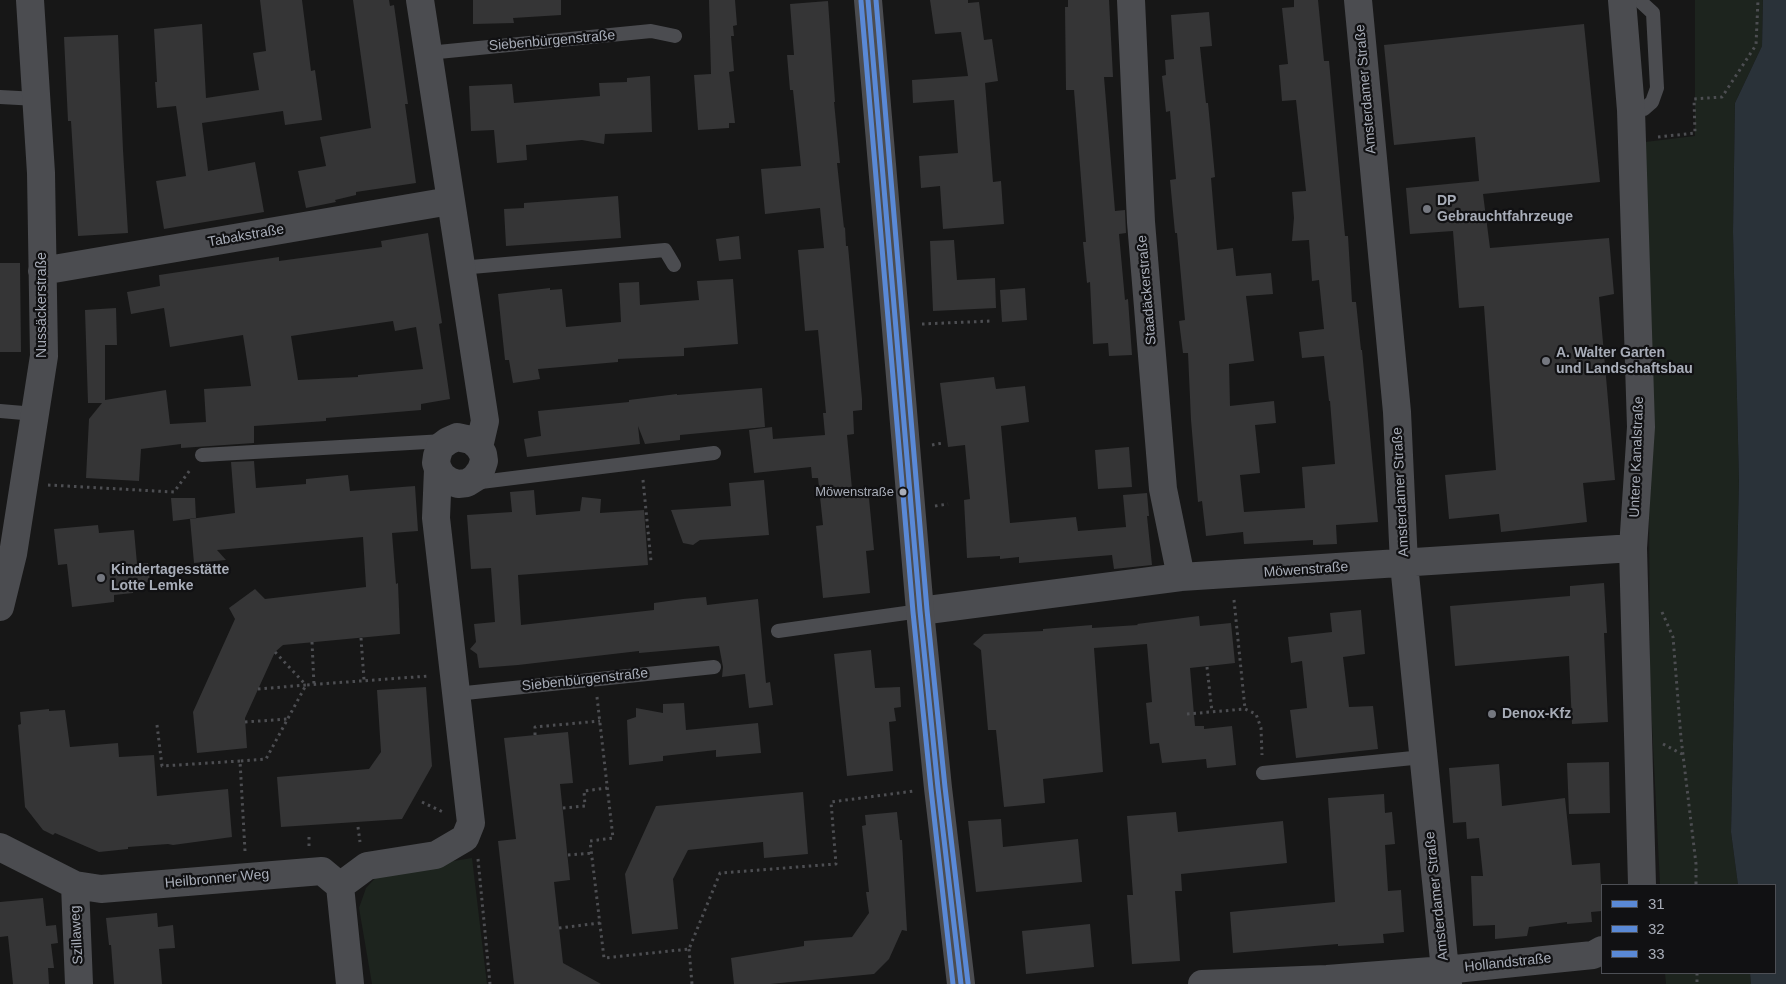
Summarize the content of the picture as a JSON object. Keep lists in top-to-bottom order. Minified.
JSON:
{"streets":{"street":["Amsterdamer Straße","Tabakstraße","Staadäckerstraße","Nussäckerstraße","Untere Kanalstraße","Möwenstraße","Heilbronner Weg","Szillaweg","Hollandstraße"],"lane":["Siebenbürgenstraße"]},"crossings":[["Amsterdamer Straße","Möwenstraße"],["Amsterdamer Straße","Hollandstraße"],["Tabakstraße","Nussäckerstraße"],["Staadäckerstraße","Möwenstraße"],["Untere Kanalstraße","Möwenstraße"],["Heilbronner Weg","Szillaweg"]],"places":["DP Gebrauchtfahrzeuge","A. Walter Garten und Landschaftsbau","Möwenstraße","Kindertagesstätte Lotte Lemke","Denox-Kfz"],"lines":["transit line 31","transit line 33","transit line 32"],"legend":["31","32","33"]}
